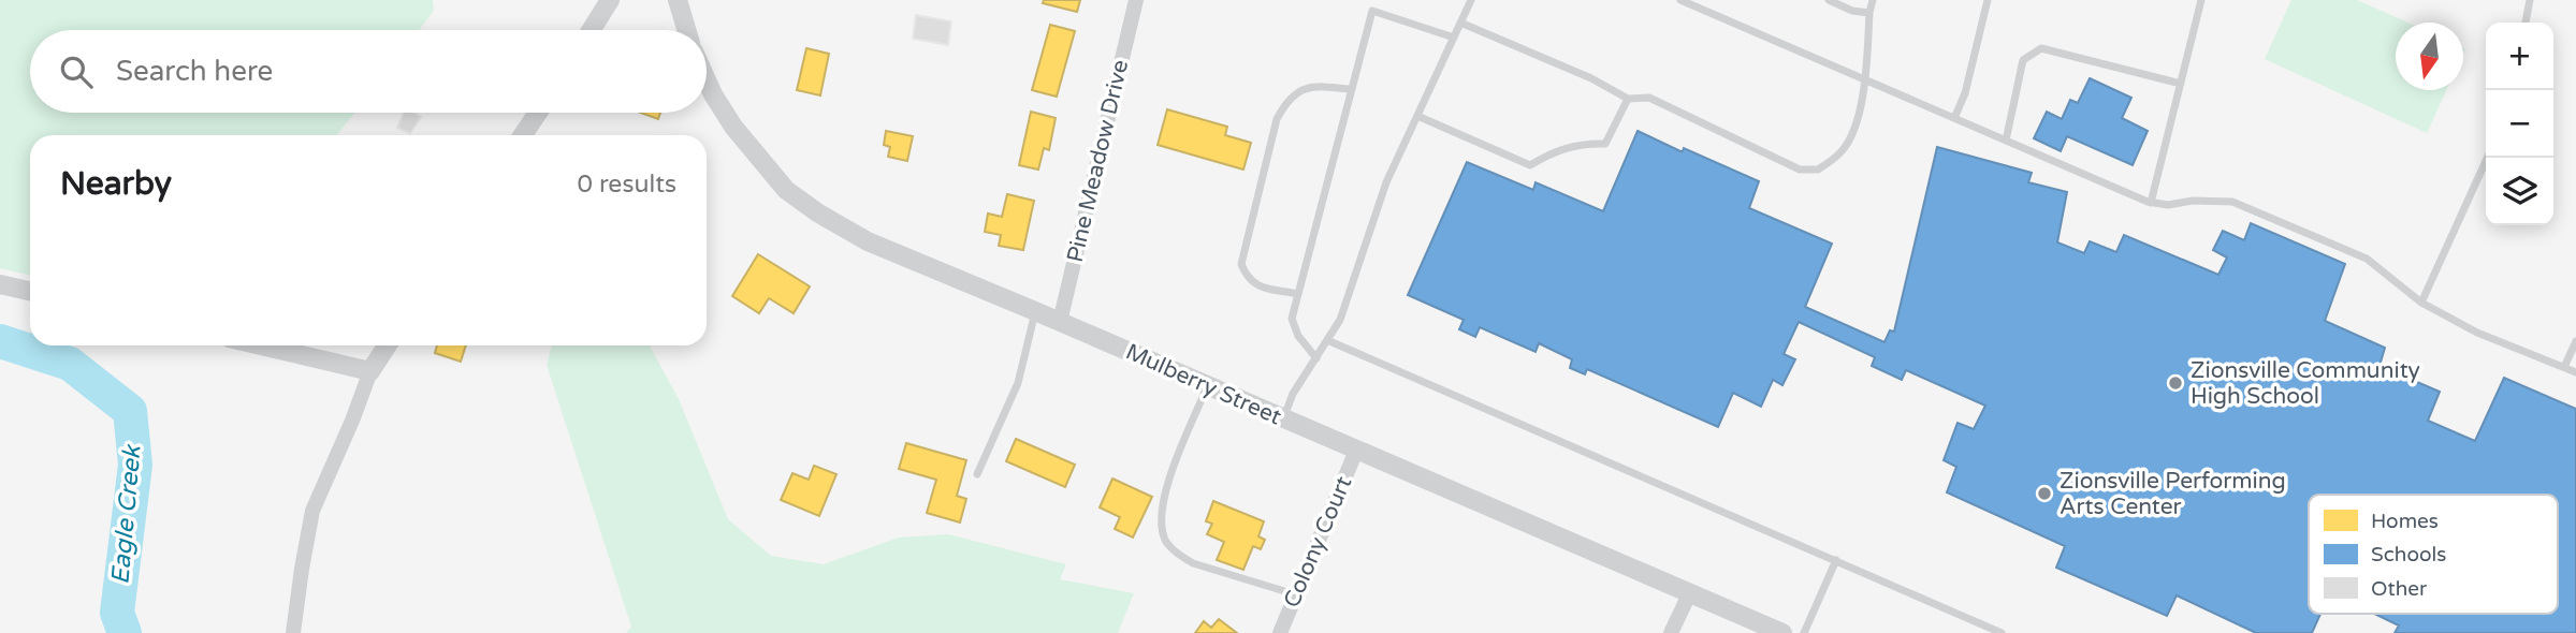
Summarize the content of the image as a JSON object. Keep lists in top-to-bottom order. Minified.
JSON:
{"streets":{"street":["Pine Meadow Drive","Mulberry Street","Colony Court"]},"crossings":[["Pine Meadow Drive","Mulberry Street"],["Mulberry Street","Colony Court"]],"water":["Eagle Creek"],"places":["Zionsville Community High School","Zionsville Performing Arts Center"],"legend":["Homes","Schools","Other"],"north":"bottom","page":{"map_buttons":["+","−"],"search":"Search here","heading":["Nearby","0 results"]}}
